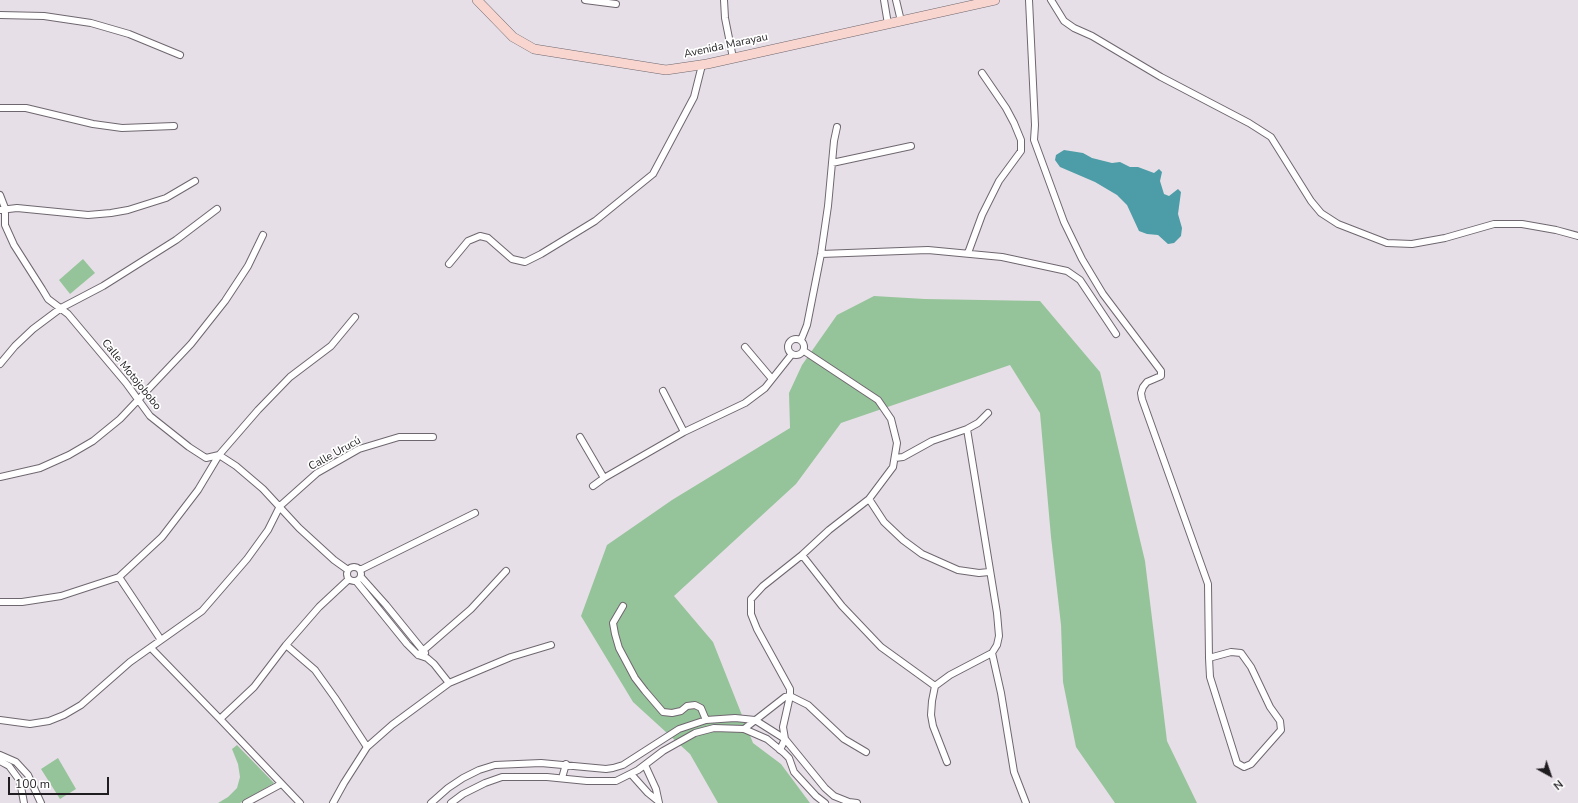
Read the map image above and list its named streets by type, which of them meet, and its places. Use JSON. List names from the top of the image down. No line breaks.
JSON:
{"streets":{"street":["Avenida Marayau","Calle Motojobobo","Calle Urucú"]},"scale_bar":"100 m","north":"bottom right"}
